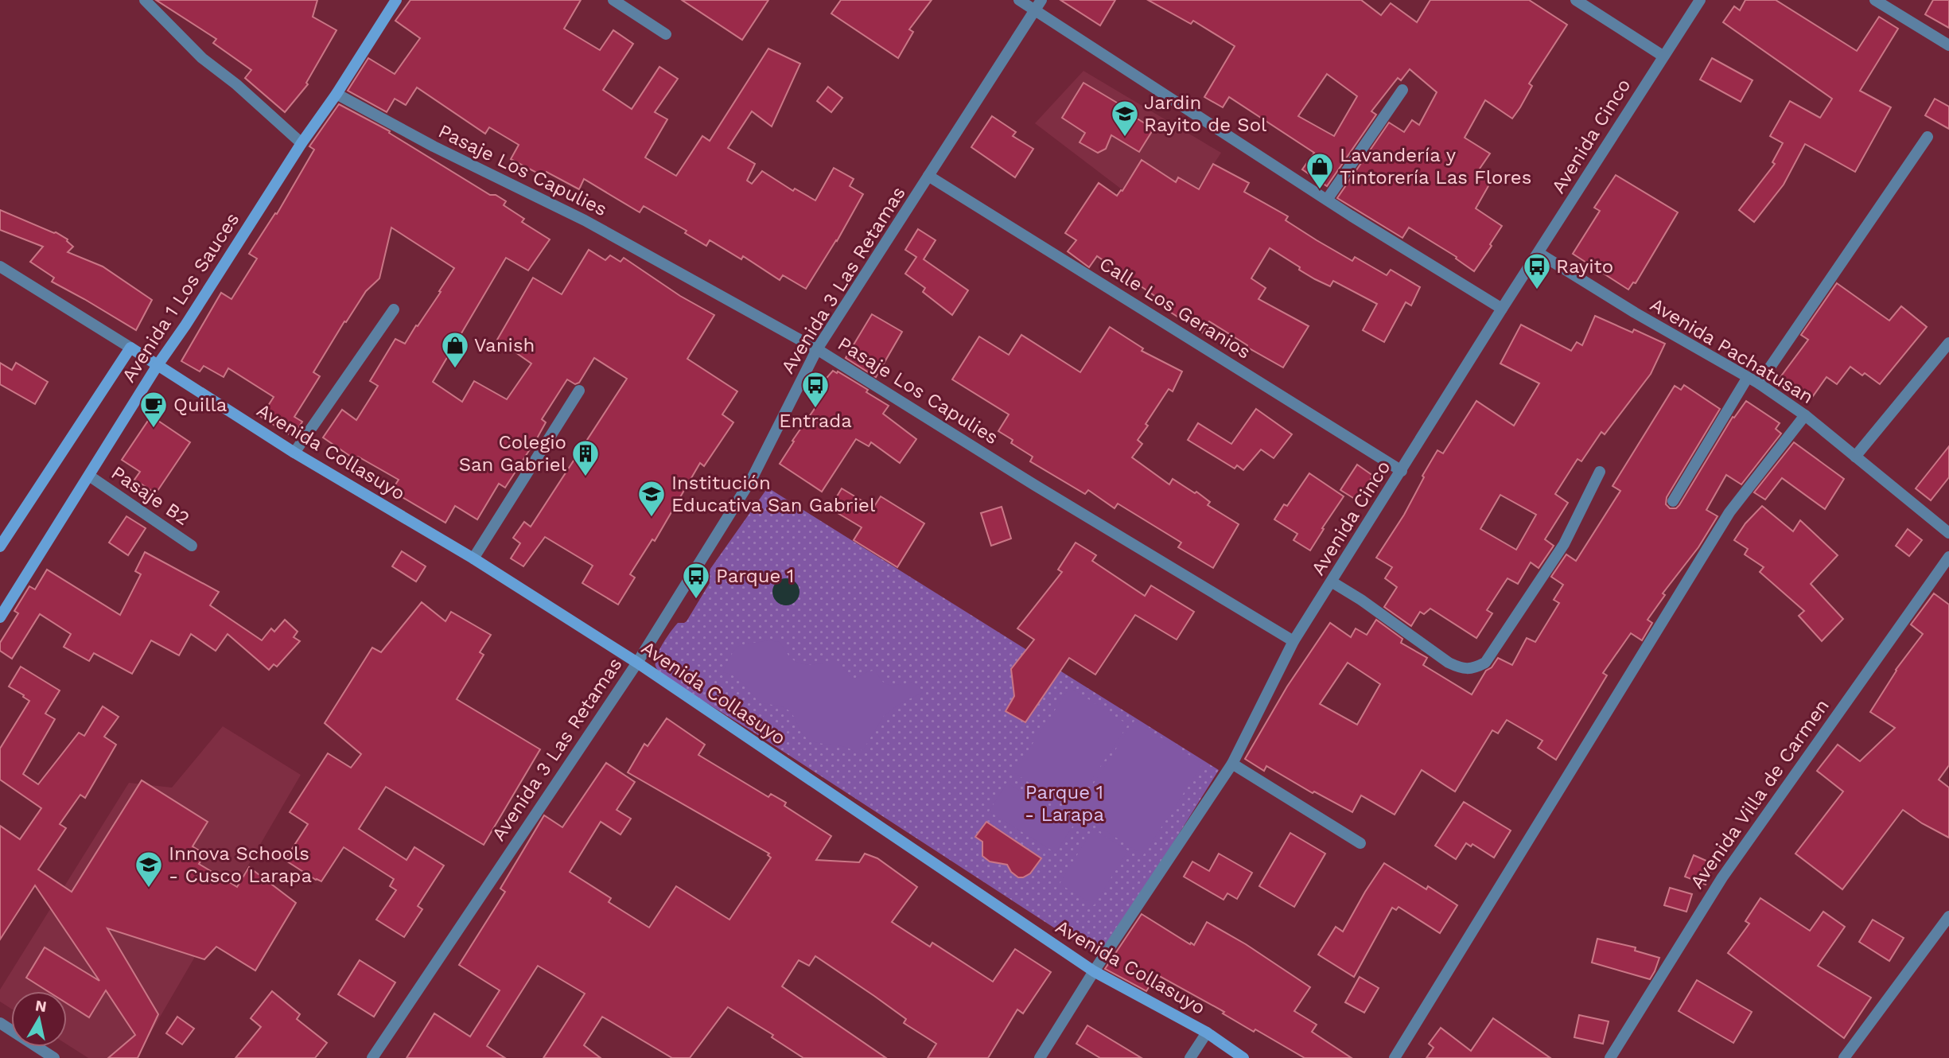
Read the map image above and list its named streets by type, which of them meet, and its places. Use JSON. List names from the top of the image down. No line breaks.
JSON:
{"streets":{"street":["Avenida Cinco","Pasaje Los Capulies","Avenida 3 Las Retamas","Avenida 1 Los Sauces","Calle Los Geranios","Avenida Pachatusan","Avenida Collasuyo","Pasaje B2","Avenida Villa de Carmen"]},"crossings":[["Avenida Cinco","Pasaje Los Capulies"],["Avenida Cinco","Calle Los Geranios"],["Avenida Cinco","Avenida Pachatusan"],["Avenida Cinco","Avenida Collasuyo"],["Pasaje Los Capulies","Avenida 3 Las Retamas"],["Pasaje Los Capulies","Avenida 1 Los Sauces"],["Avenida 3 Las Retamas","Calle Los Geranios"],["Avenida 3 Las Retamas","Avenida Collasuyo"],["Avenida 1 Los Sauces","Avenida Collasuyo"],["Avenida 1 Los Sauces","Pasaje B2"]],"parks":["Parque 1 - Larapa"],"places":{"school or university":["Jardin Rayito de Sol","Institución Educativa San Gabriel","Innova Schools - Cusco Larapa"],"shop":["Lavandería y Tintorería Las Flores","Vanish"],"bus stop":["Rayito","Entrada","Parque 1"],"cafe":["Quilla"],"building":["Colegio San Gabriel"]},"north":"top"}
